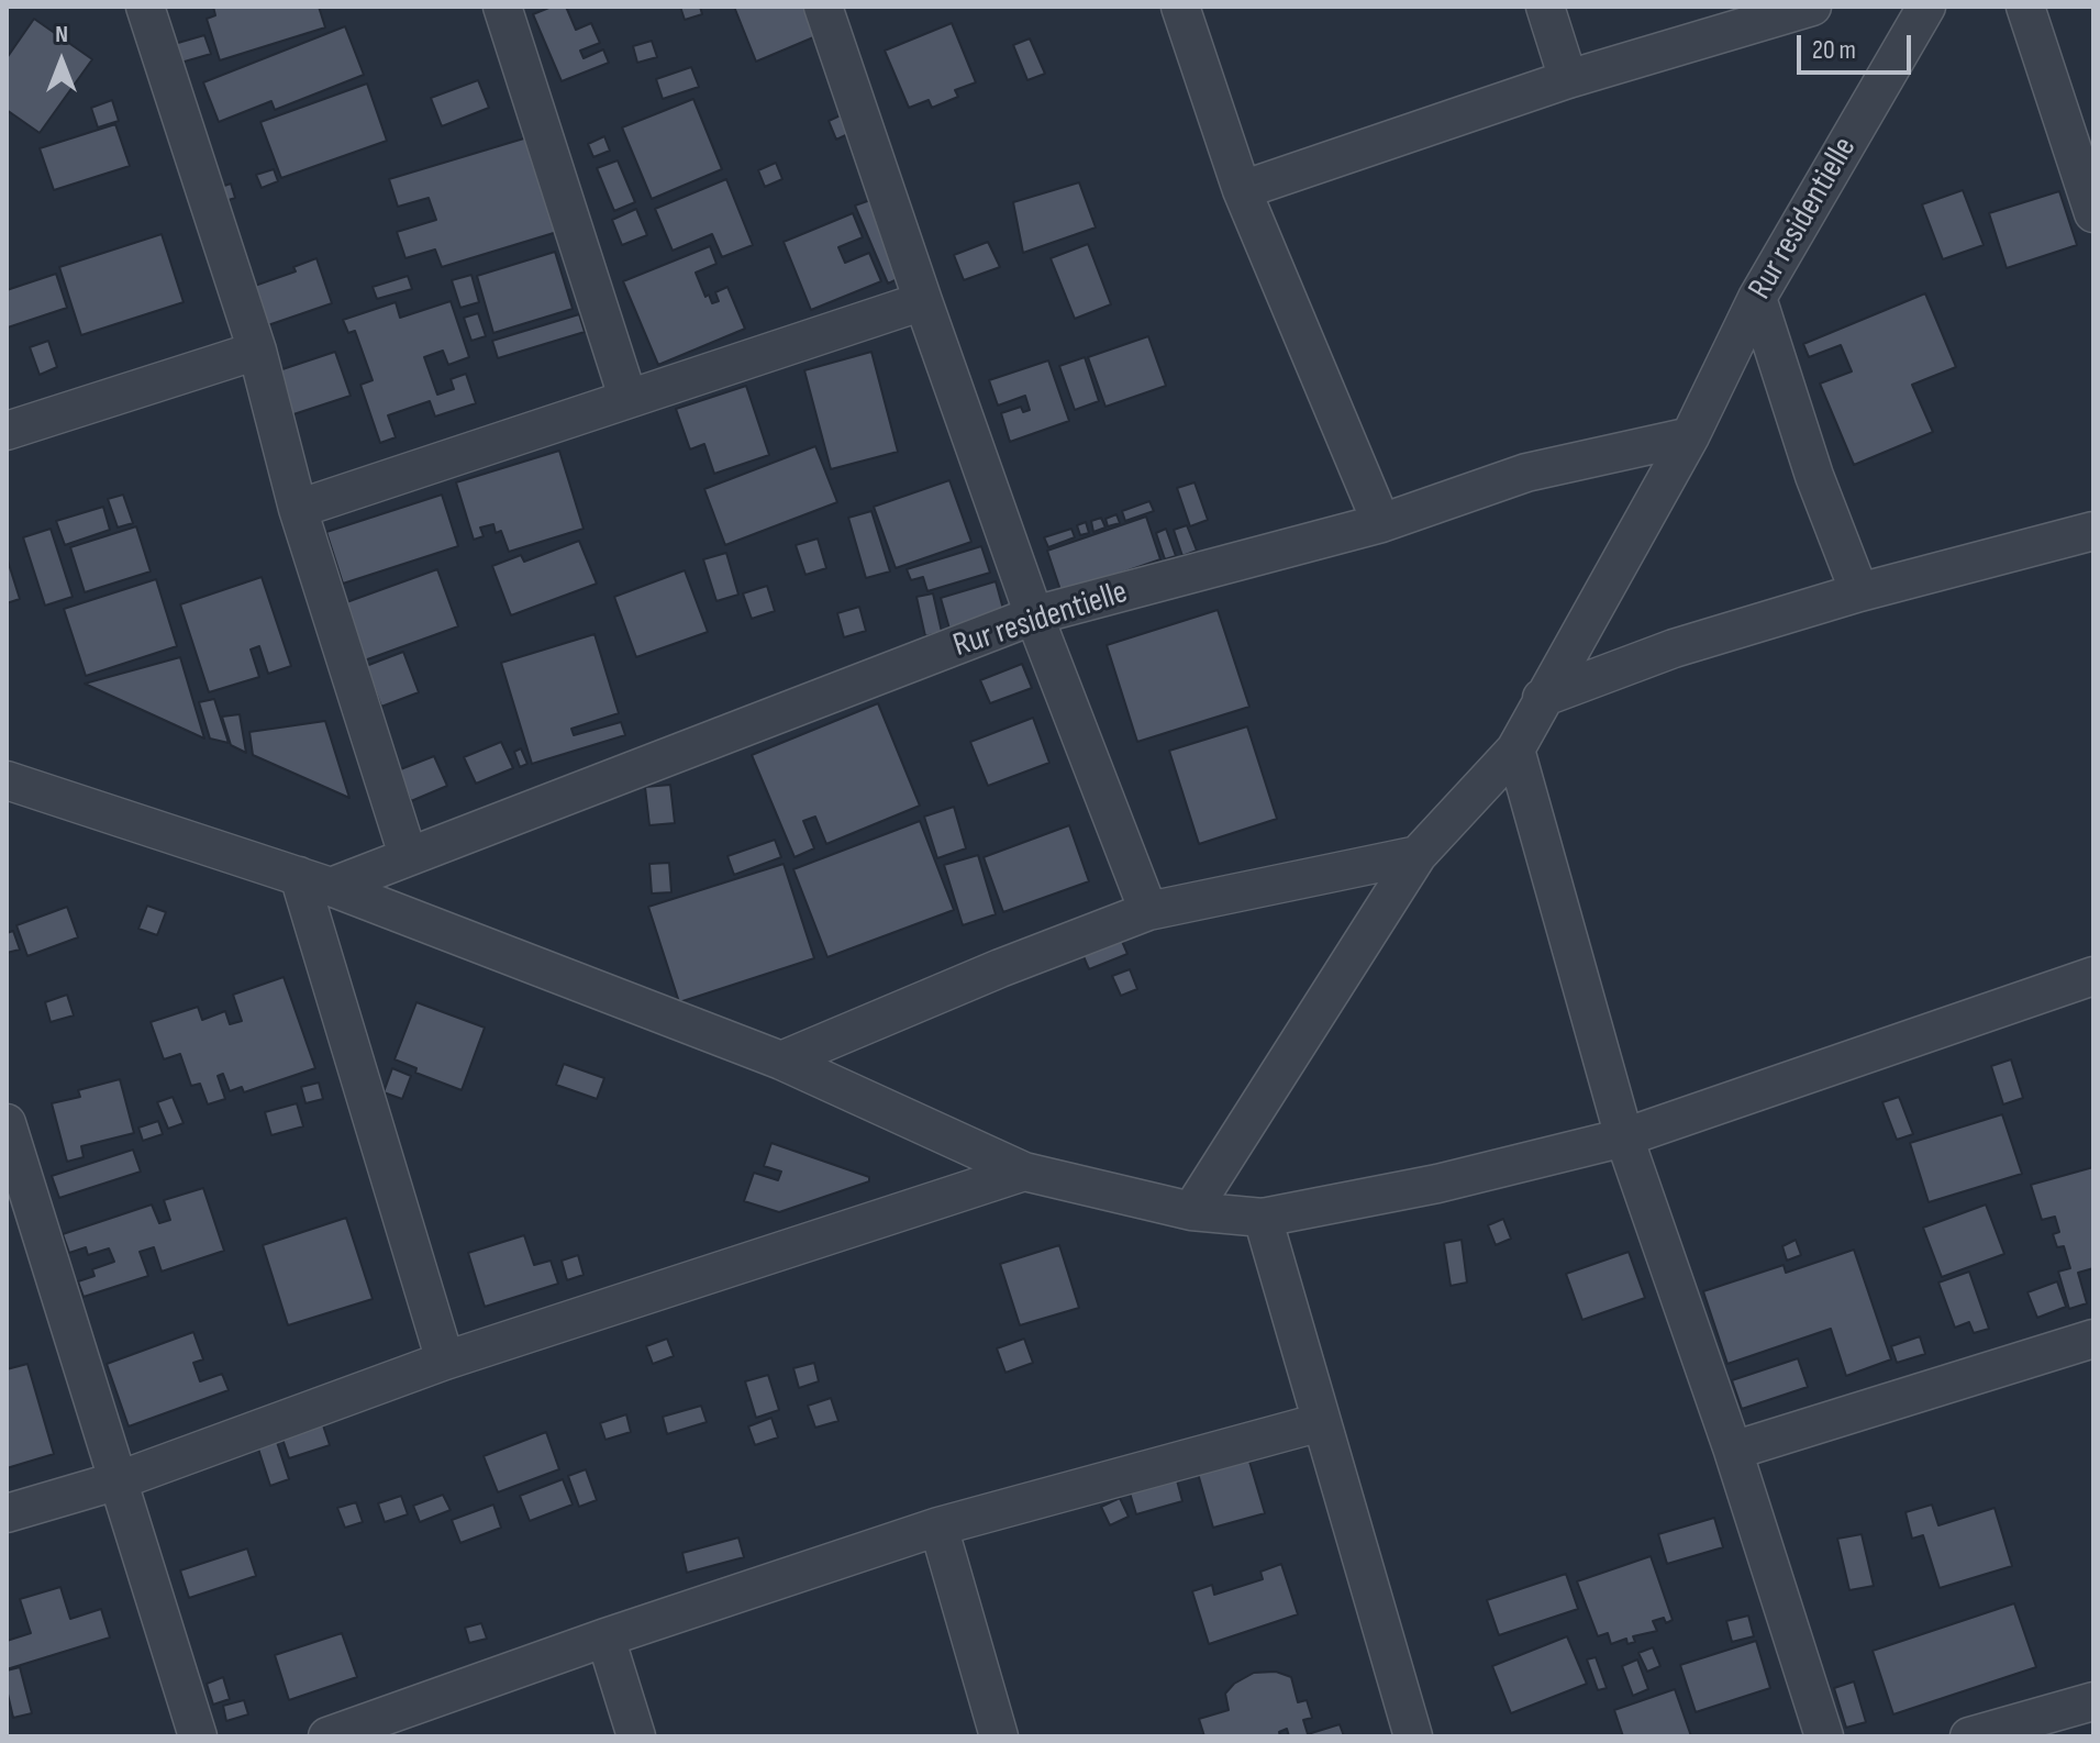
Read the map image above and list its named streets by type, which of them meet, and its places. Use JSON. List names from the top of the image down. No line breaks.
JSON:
{"streets":{"street":["Rur residentielle"]},"scale_bar":"20 m","north":"top"}
